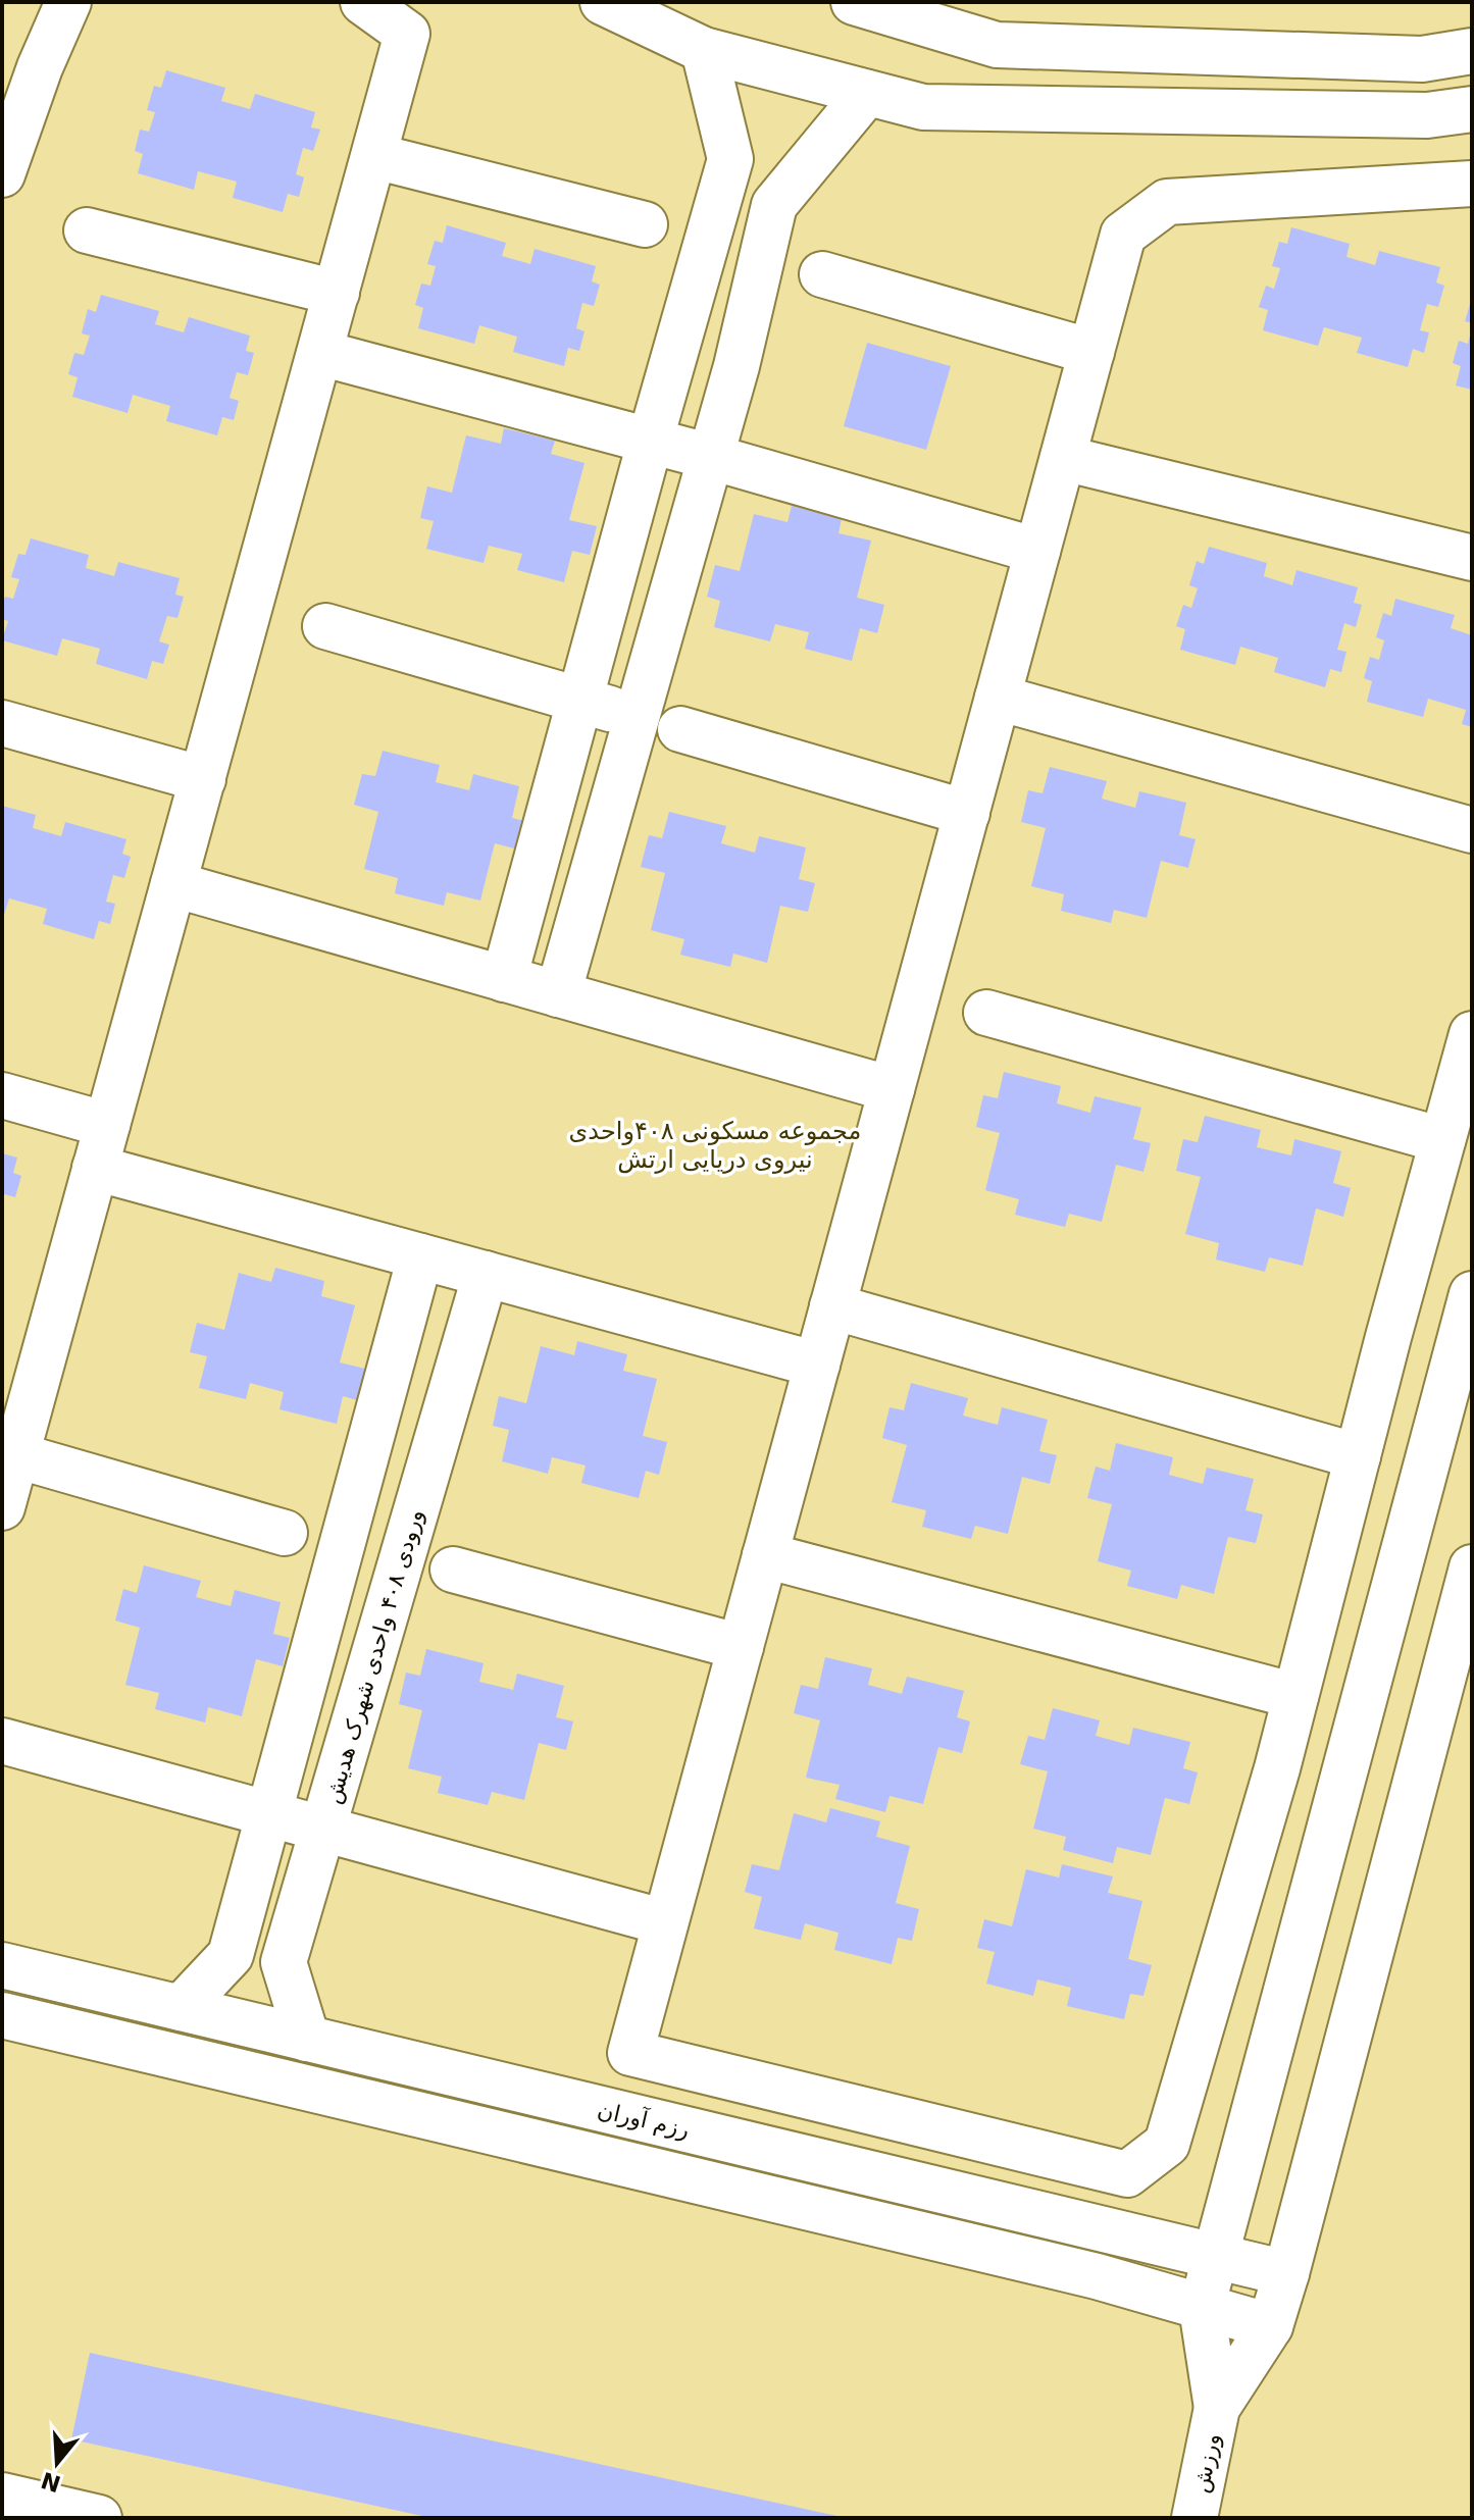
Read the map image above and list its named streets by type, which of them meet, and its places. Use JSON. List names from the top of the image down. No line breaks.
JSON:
{"streets":{"street":["ورودی ۴۰۸ واحدی شهرک هدیش","رزم آوران","ورزش"]},"crossings":[["ورودی ۴۰۸ واحدی شهرک هدیش","رزم آوران"]],"districts":["مجموعه مسکونی ۴۰۸واحدی نیروی دریایی ارتش"],"north":"bottom"}
